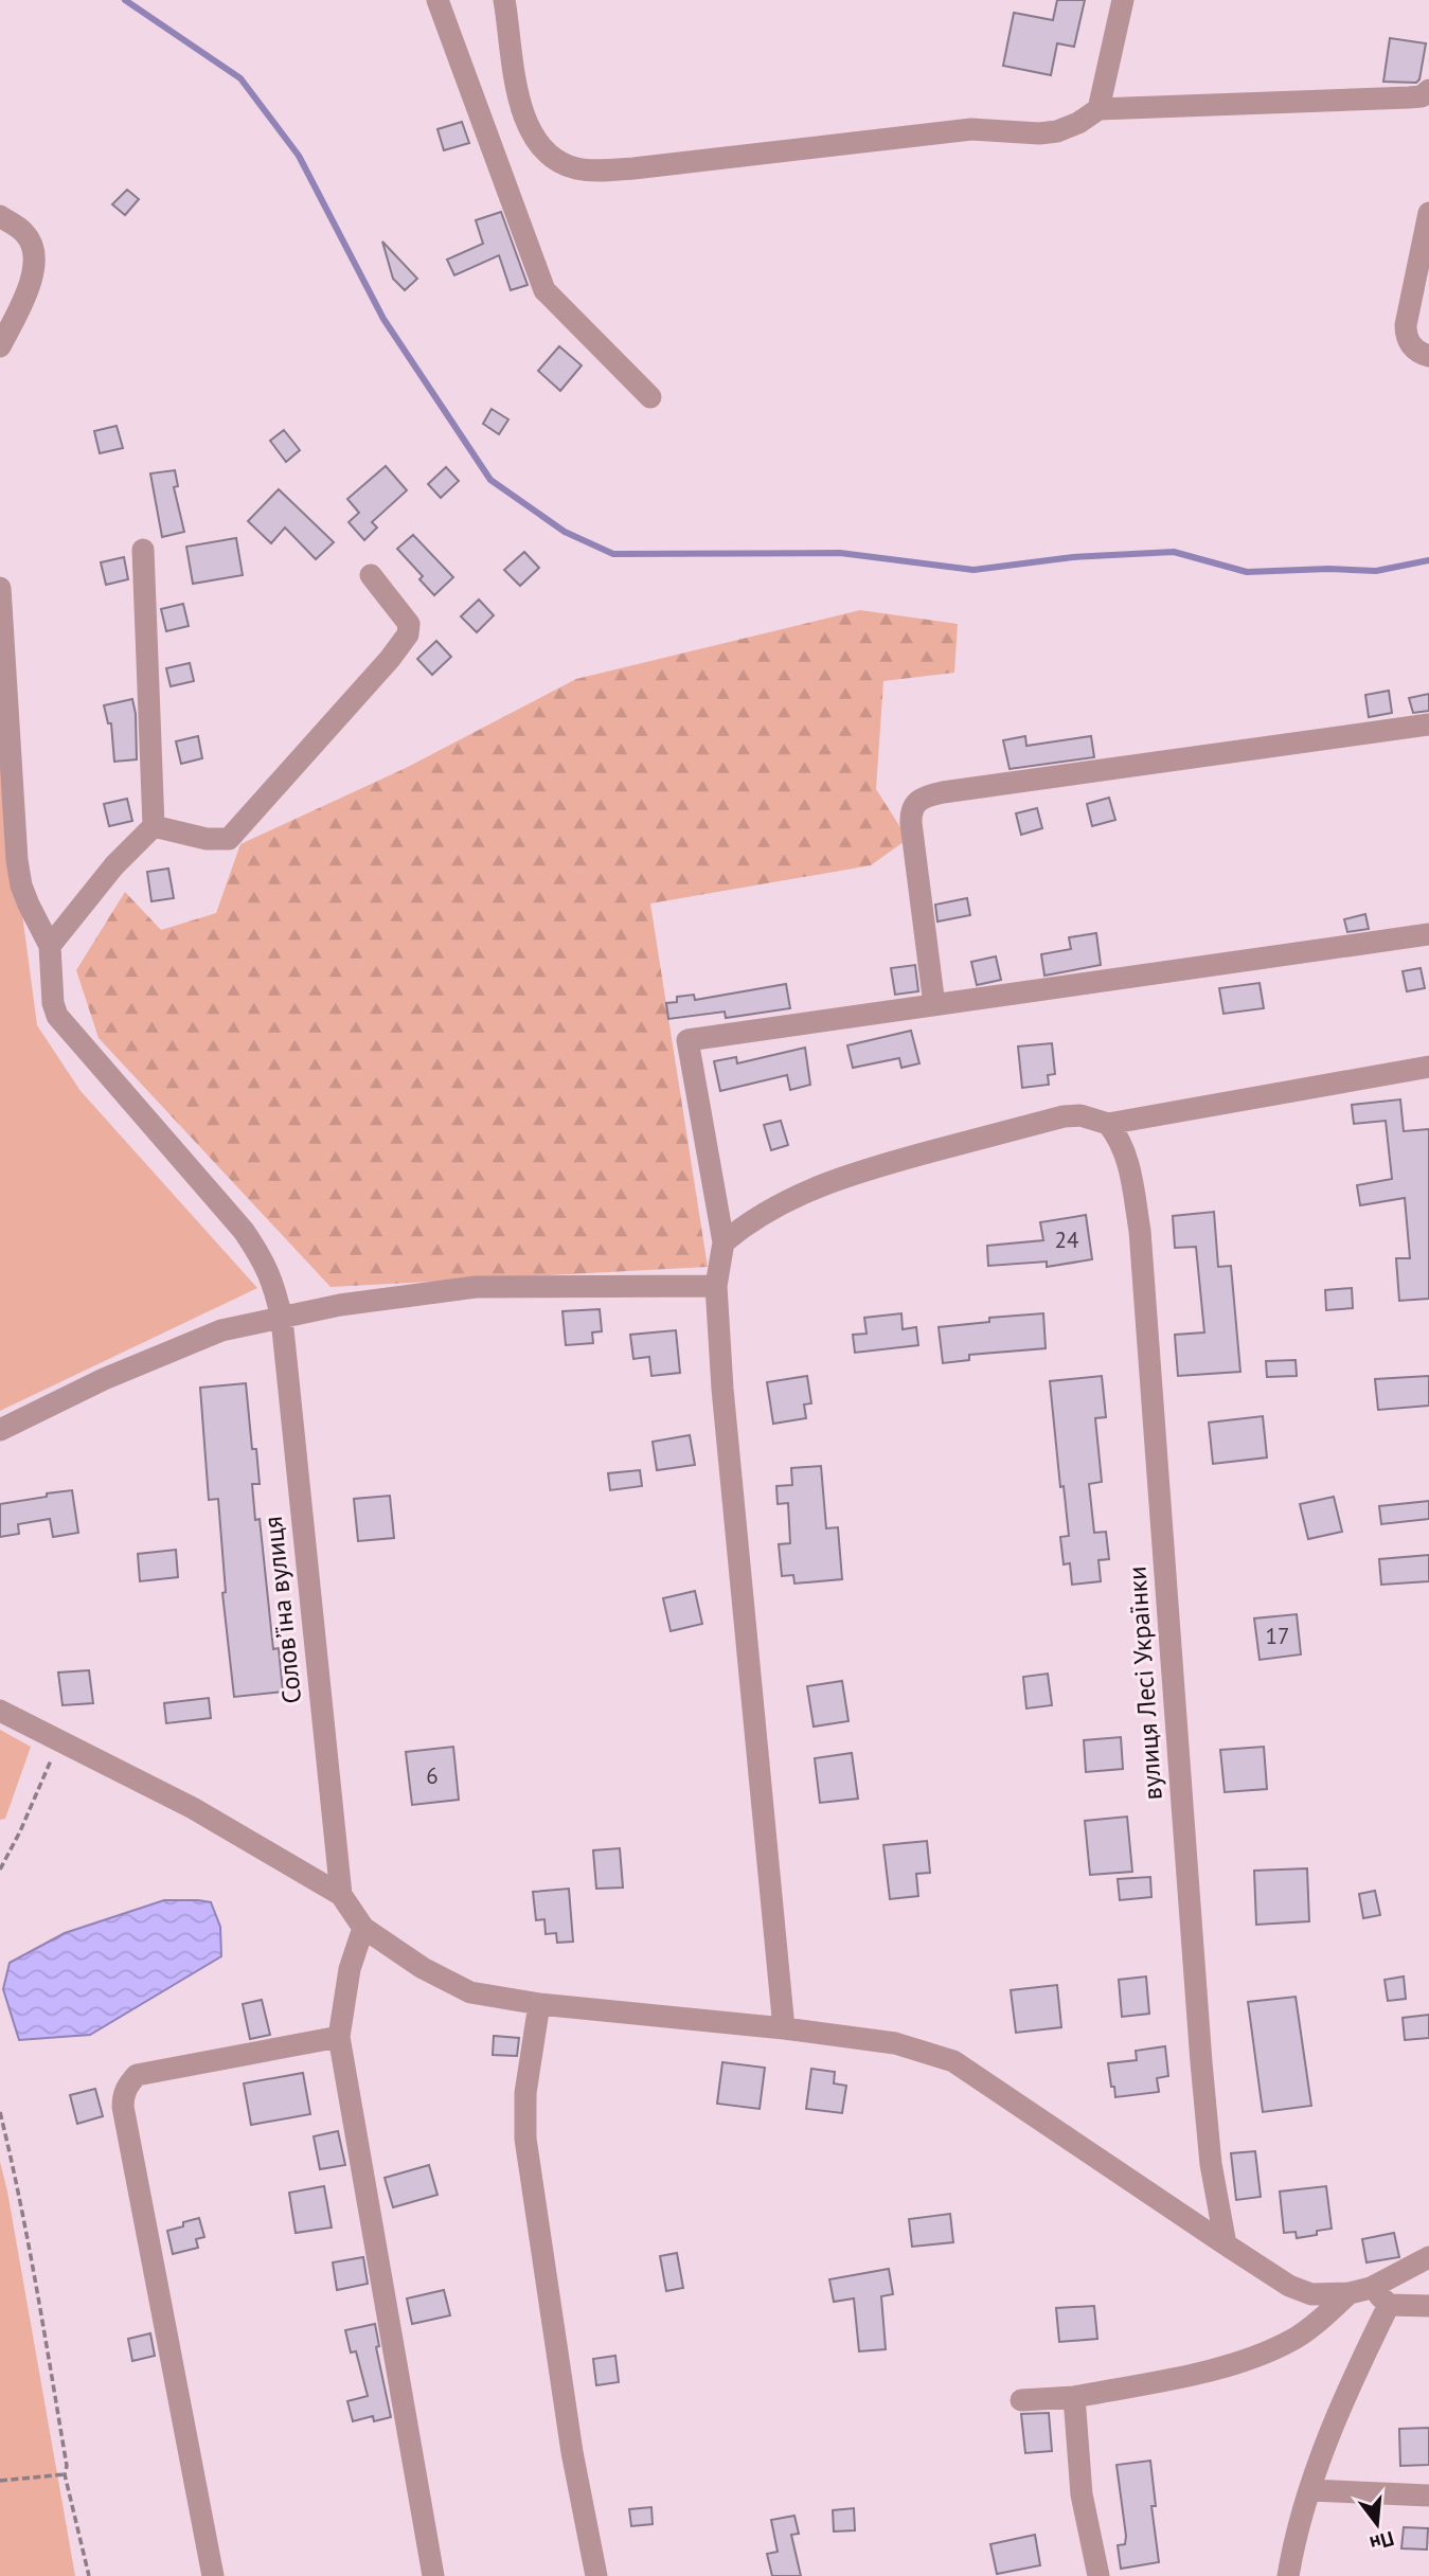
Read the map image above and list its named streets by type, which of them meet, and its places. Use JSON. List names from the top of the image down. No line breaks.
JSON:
{"streets":{"street":["Соловʼїна вулиця","вулиця Лесі Українки"]},"house_numbers":["24","17","6"],"north":"bottom"}
